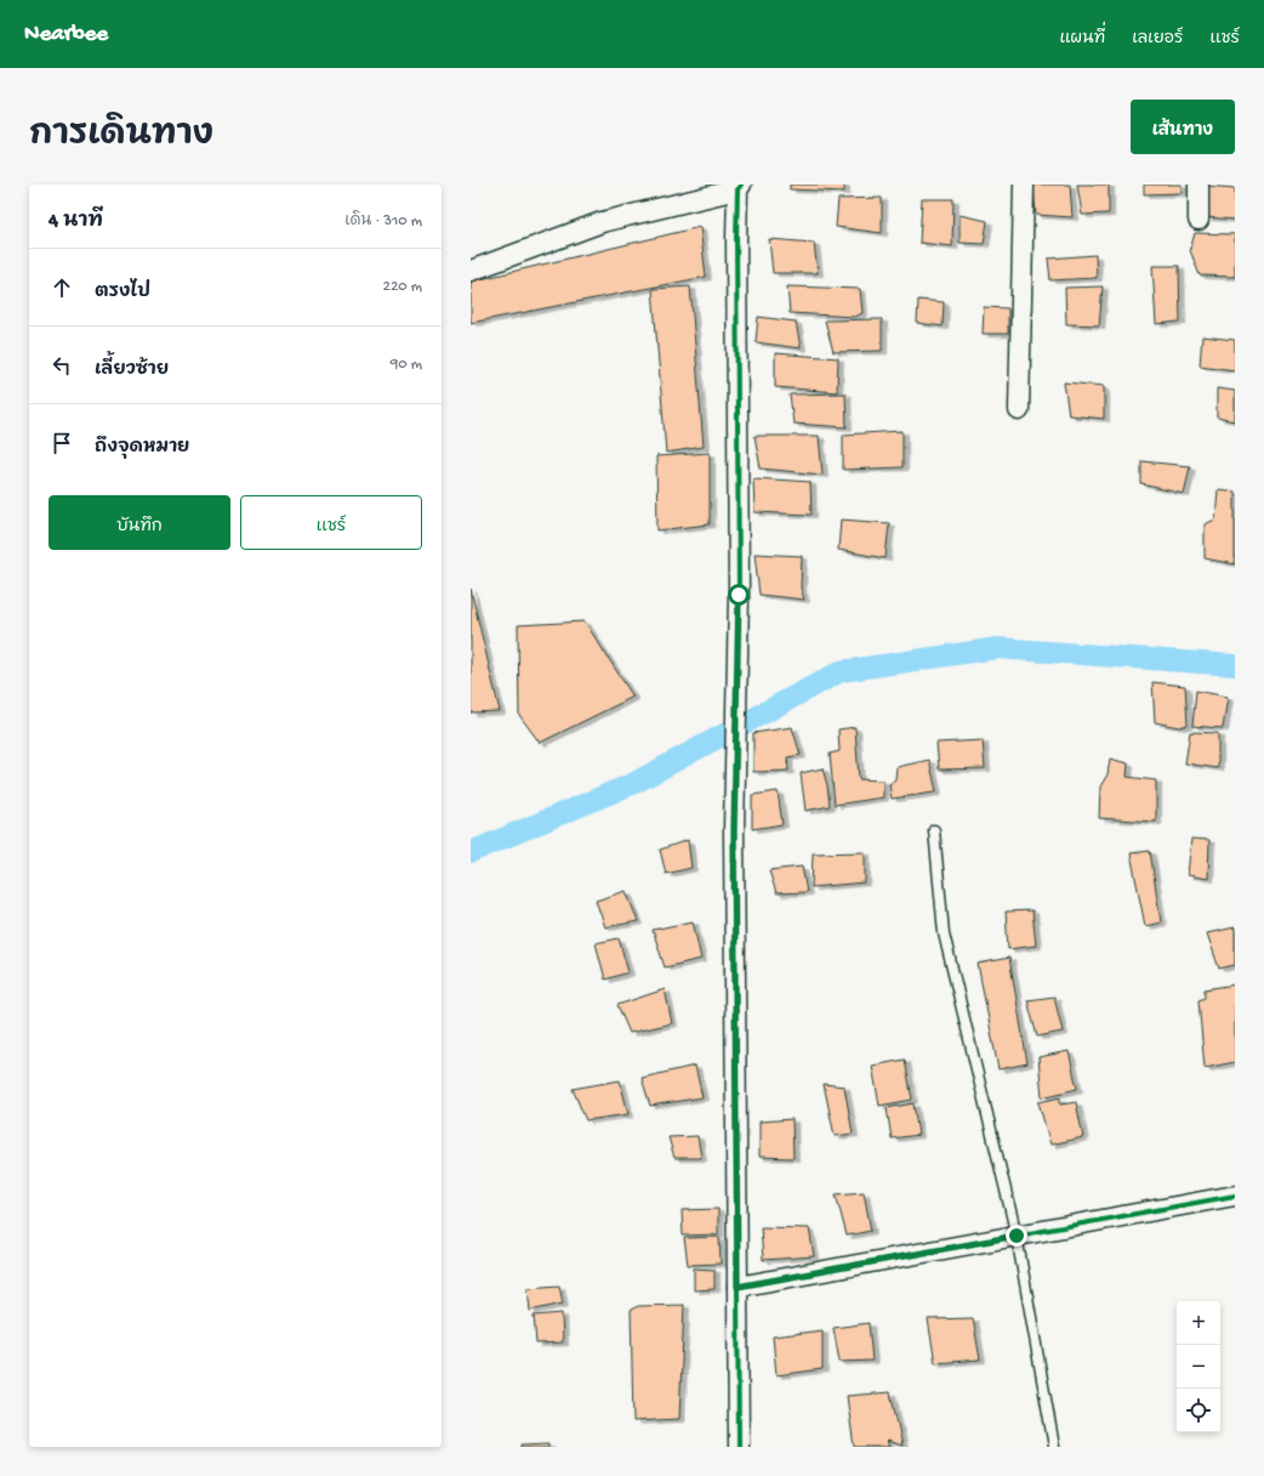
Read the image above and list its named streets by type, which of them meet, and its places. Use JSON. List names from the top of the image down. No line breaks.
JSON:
{"page":{"header":"Nearbee","nav":["แผนที่","เลเยอร์","แชร์"],"title":"การเดินทาง","buttons":["เส้นทาง",["บันทึก","แชร์"]],"heading":["4 นาที","เดิน · 310 m"],"list":[["ตรงไป","220 m"],["เลี้ยวซ้าย","90 m"],"ถึงจุดหมาย"],"map_buttons":["+","−"]}}
